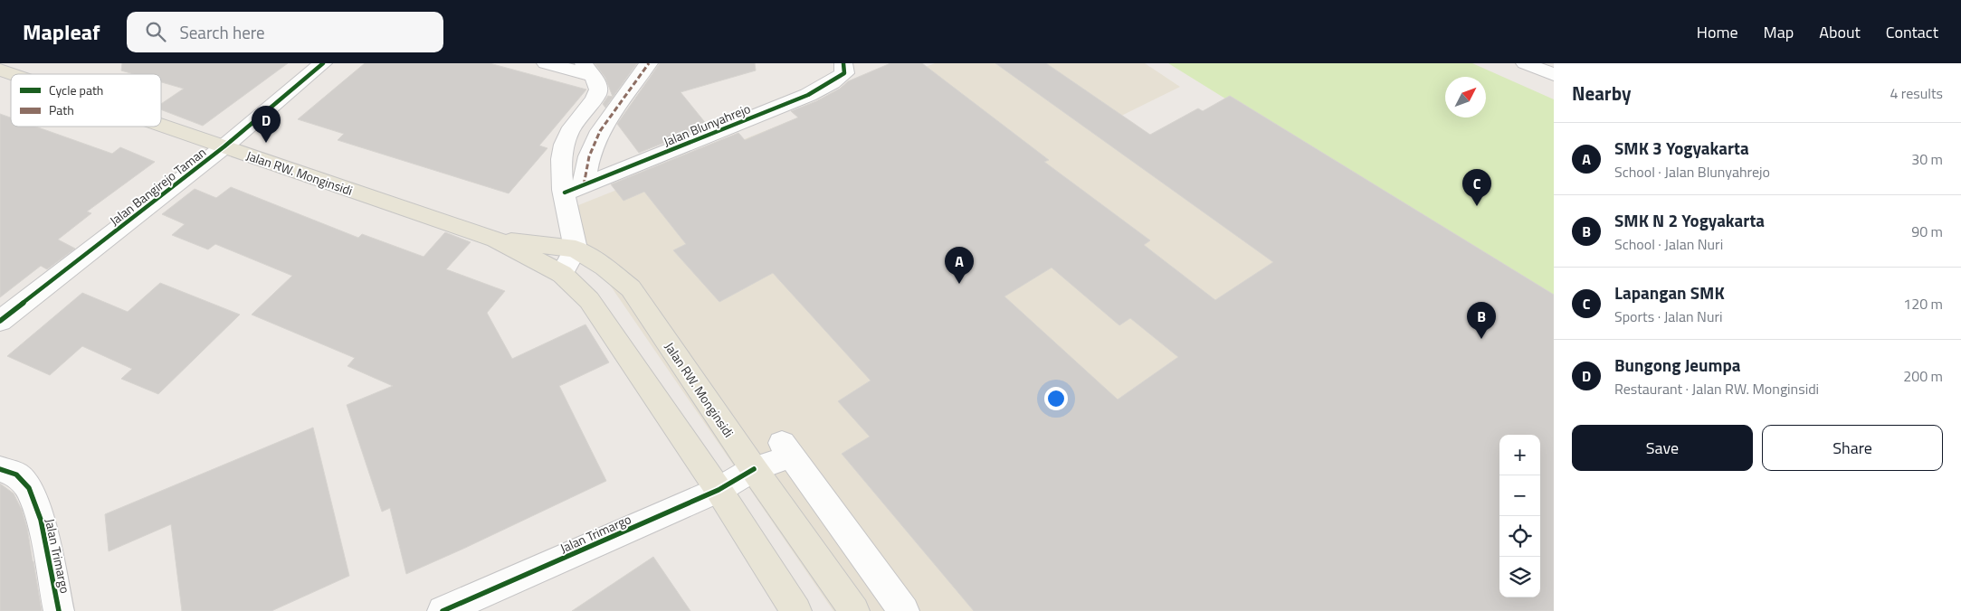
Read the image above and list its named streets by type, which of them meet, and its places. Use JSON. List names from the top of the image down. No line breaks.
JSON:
{"streets":{"main road":["Jalan RW. Monginsidi"],"street":["Jalan Blunyahrejo","Jalan Bangirejo Taman","Jalan Trimargo"]},"crossings":[["Jalan RW. Monginsidi","Jalan Bangirejo Taman"],["Jalan RW. Monginsidi","Jalan Trimargo"]],"legend":["Cycle path","Path"],"north":"top right","page":{"header":"Mapleaf","search":"Search here","nav":["Home","Map","About","Contact"],"heading":["Nearby","4 results"],"pins":["D","C","A","B"],"list":[{"mark":"A","name":"SMK 3 Yogyakarta","note":"School · Jalan Blunyahrejo","value":"30 m"},{"mark":"B","name":"SMK N 2 Yogyakarta","note":"School · Jalan Nuri","value":"90 m"},{"mark":"C","name":"Lapangan SMK","note":"Sports · Jalan Nuri","value":"120 m"},{"mark":"D","name":"Bungong Jeumpa","note":"Restaurant · Jalan RW. Monginsidi","value":"200 m"}],"buttons":["Save","Share"],"map_buttons":["+","−"]}}
